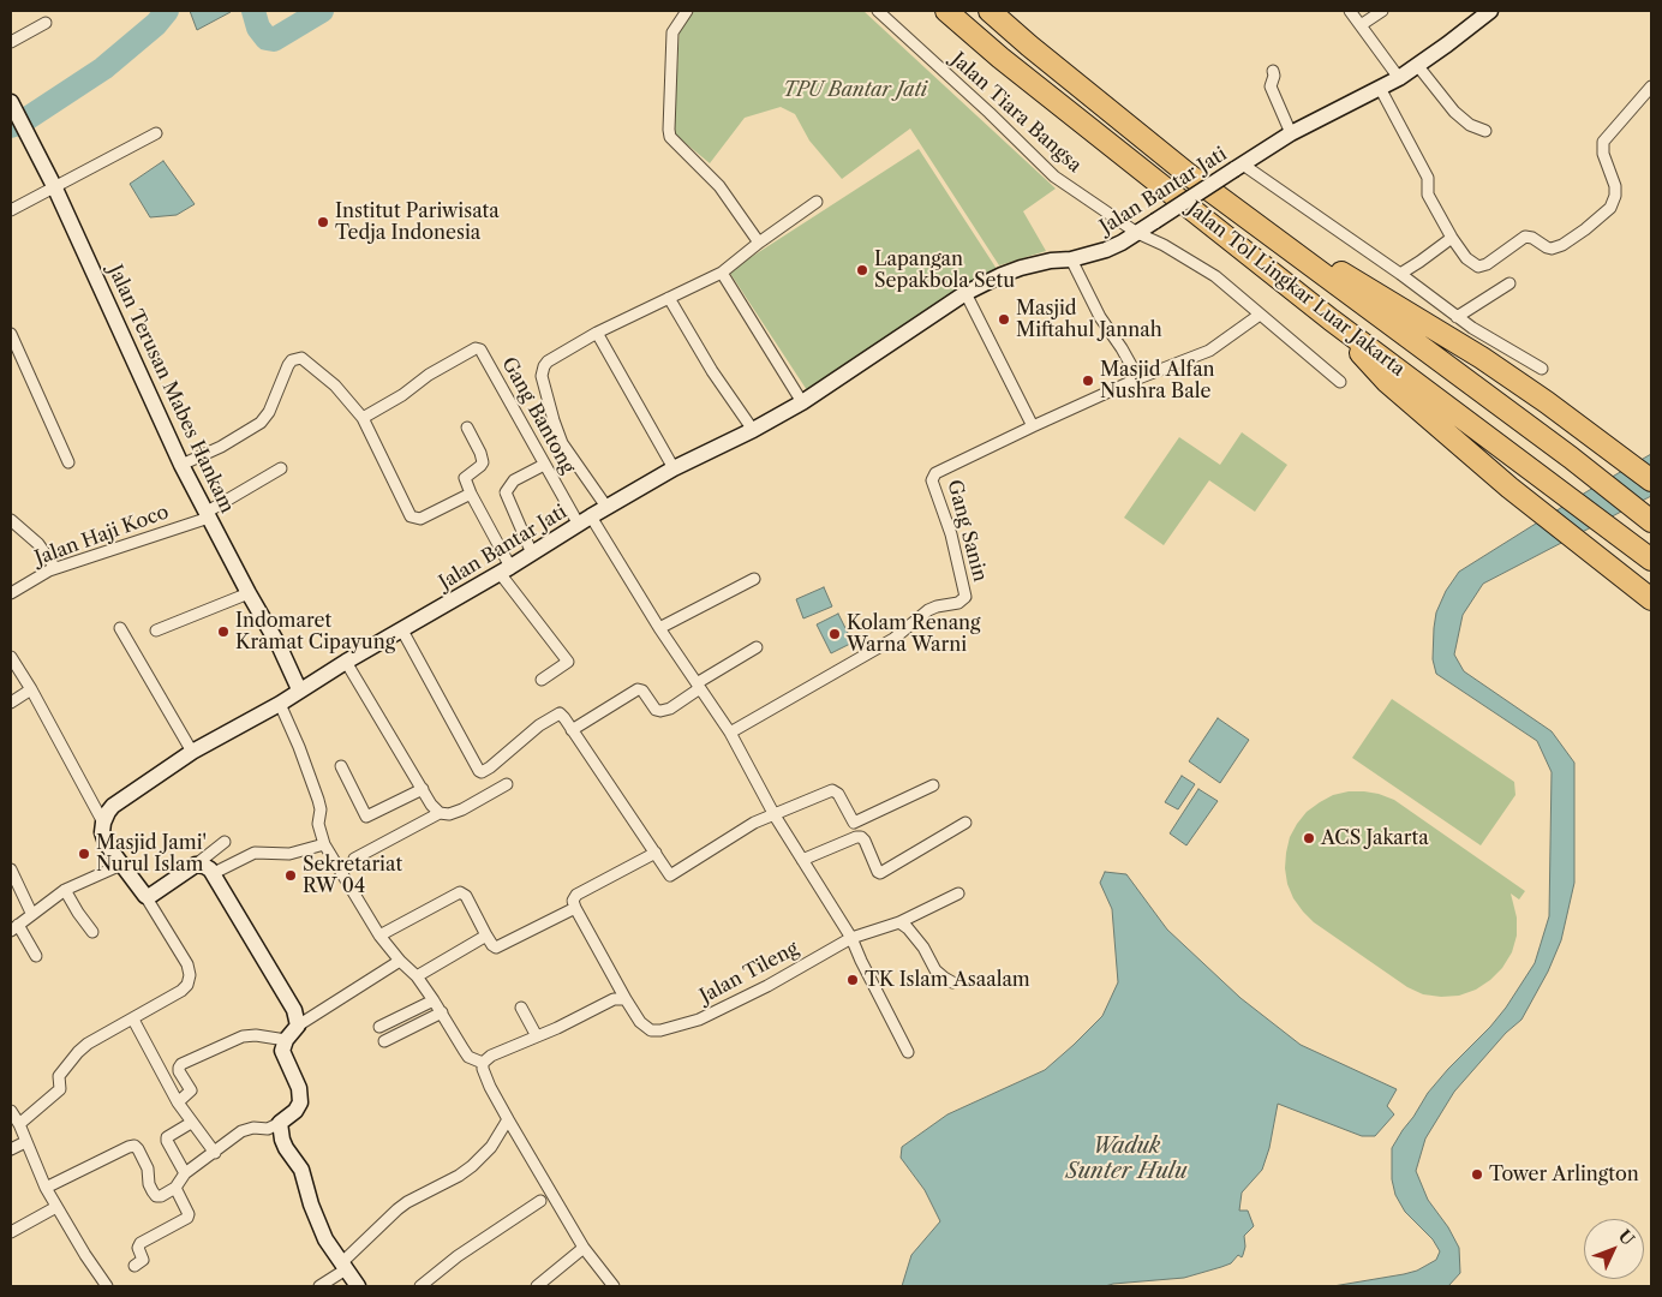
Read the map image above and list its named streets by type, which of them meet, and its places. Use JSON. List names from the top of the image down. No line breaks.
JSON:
{"streets":{"highway":["Jalan Tol Lingkar Luar Jakarta"],"street":["Jalan Tiara Bangsa","Jalan Bantar Jati","Jalan Terusan Mabes Hankam","Gang Bantong","Gang Sanin","Jalan Haji Koco","Jalan Tileng"]},"crossings":[["Jalan Tiara Bangsa","Jalan Bantar Jati"],["Jalan Tiara Bangsa","Gang Sanin"],["Jalan Bantar Jati","Jalan Terusan Mabes Hankam"],["Jalan Bantar Jati","Gang Bantong"],["Jalan Terusan Mabes Hankam","Jalan Haji Koco"]],"water":["Waduk Sunter Hulu"],"parks":["TPU Bantar Jati"],"places":["Institut Pariwisata Tedja Indonesia","Lapangan Sepakbola Setu","Masjid Miftahul Jannah","Masjid Alfan Nushra Bale","Indomaret Kramat Cipayung","Kolam Renang Warna Warni","ACS Jakarta","Masjid Jami' Nurul Islam","Sekretariat RW 04","TK Islam Asaalam","Tower Arlington"],"north":"top right"}
